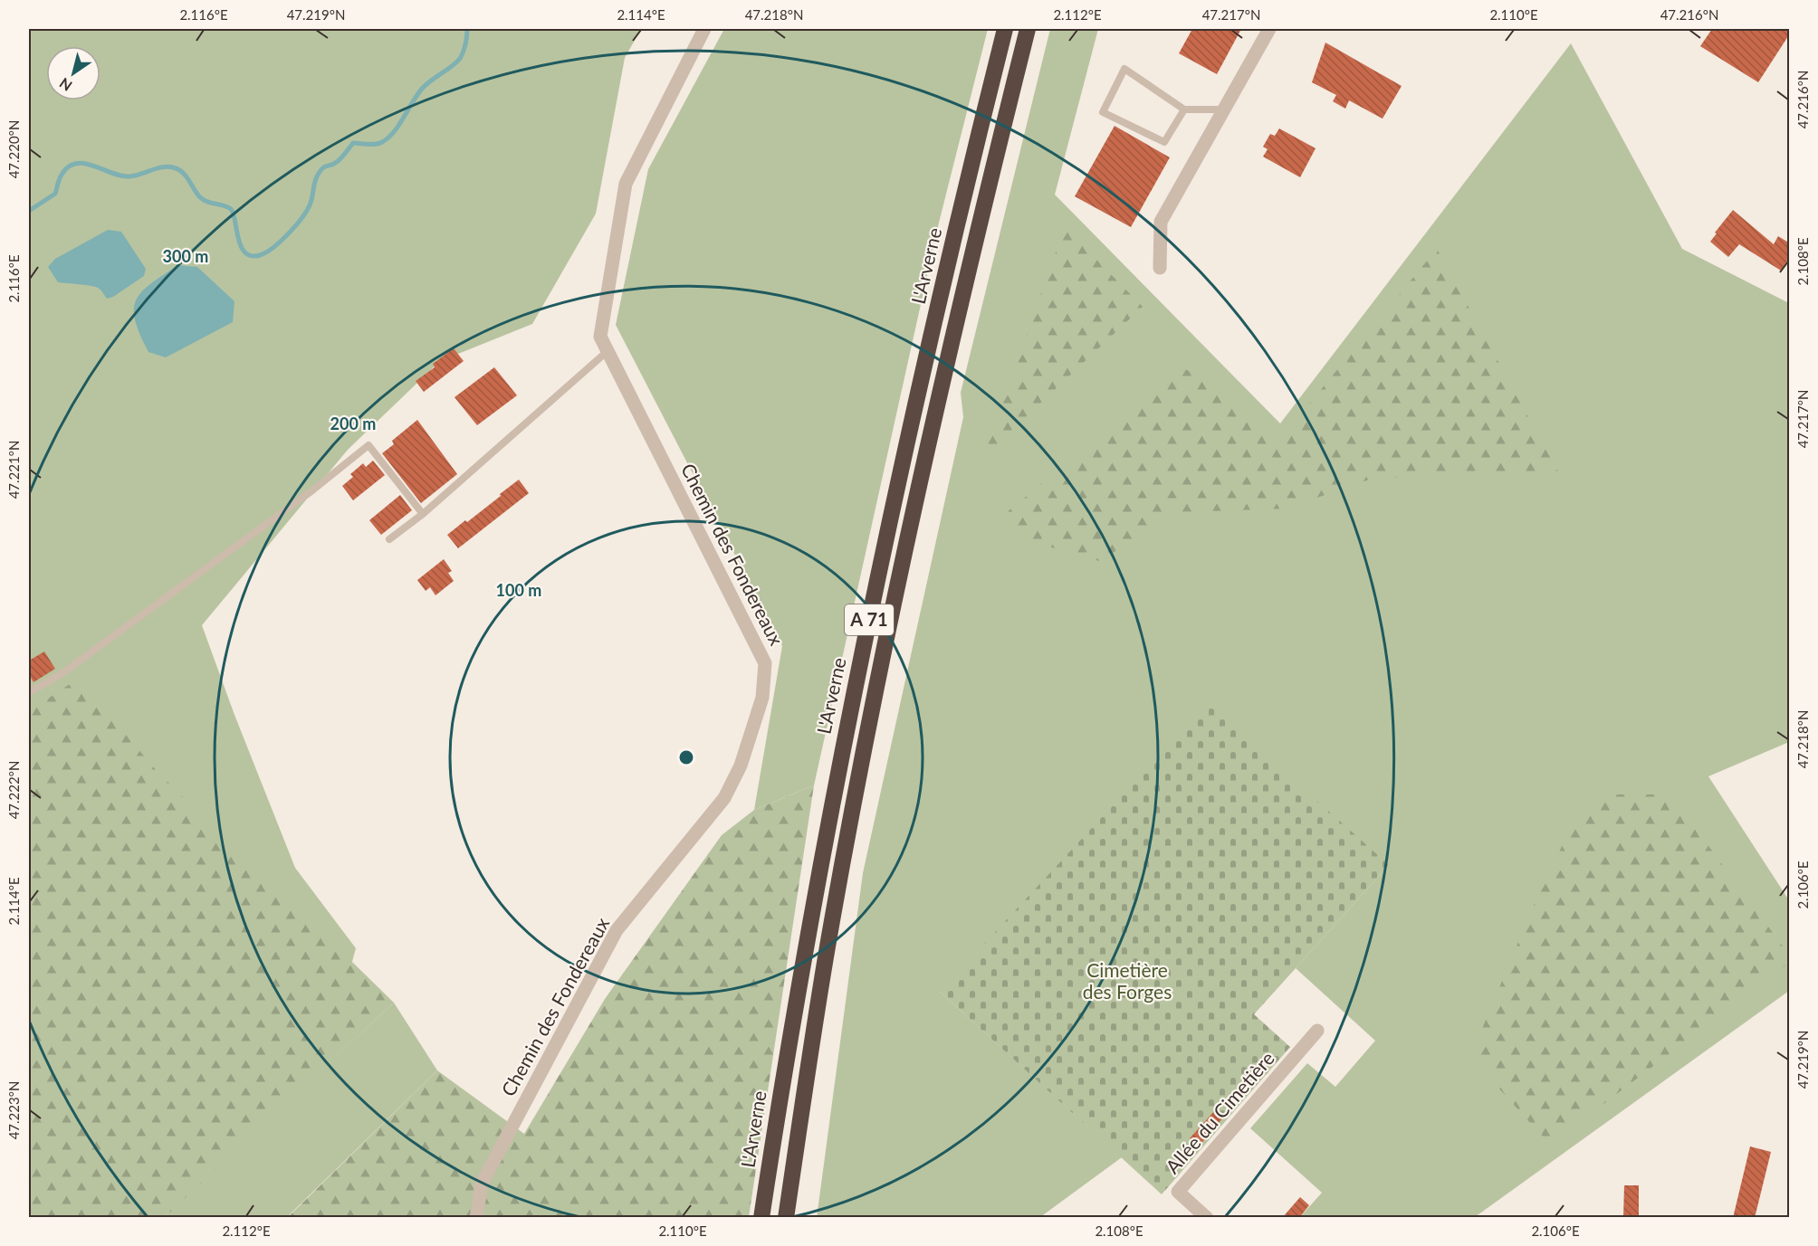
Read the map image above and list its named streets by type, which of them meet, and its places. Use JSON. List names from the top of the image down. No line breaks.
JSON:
{"streets":{"highway":["L'Arverne","A 71"],"street":["Chemin des Fondereaux","Allée du Cimetière"]},"parks":["Cimetière des Forges"],"north":"bottom left","coordinates":["2.116°E","47.219°N","2.114°E","47.218°N","2.112°E","47.217°N","2.110°E","47.216°N","47.220°N","2.108°E","47.221°N","47.222°N","2.106°E","47.223°N"],"rings":["300 m","200 m","100 m"]}
